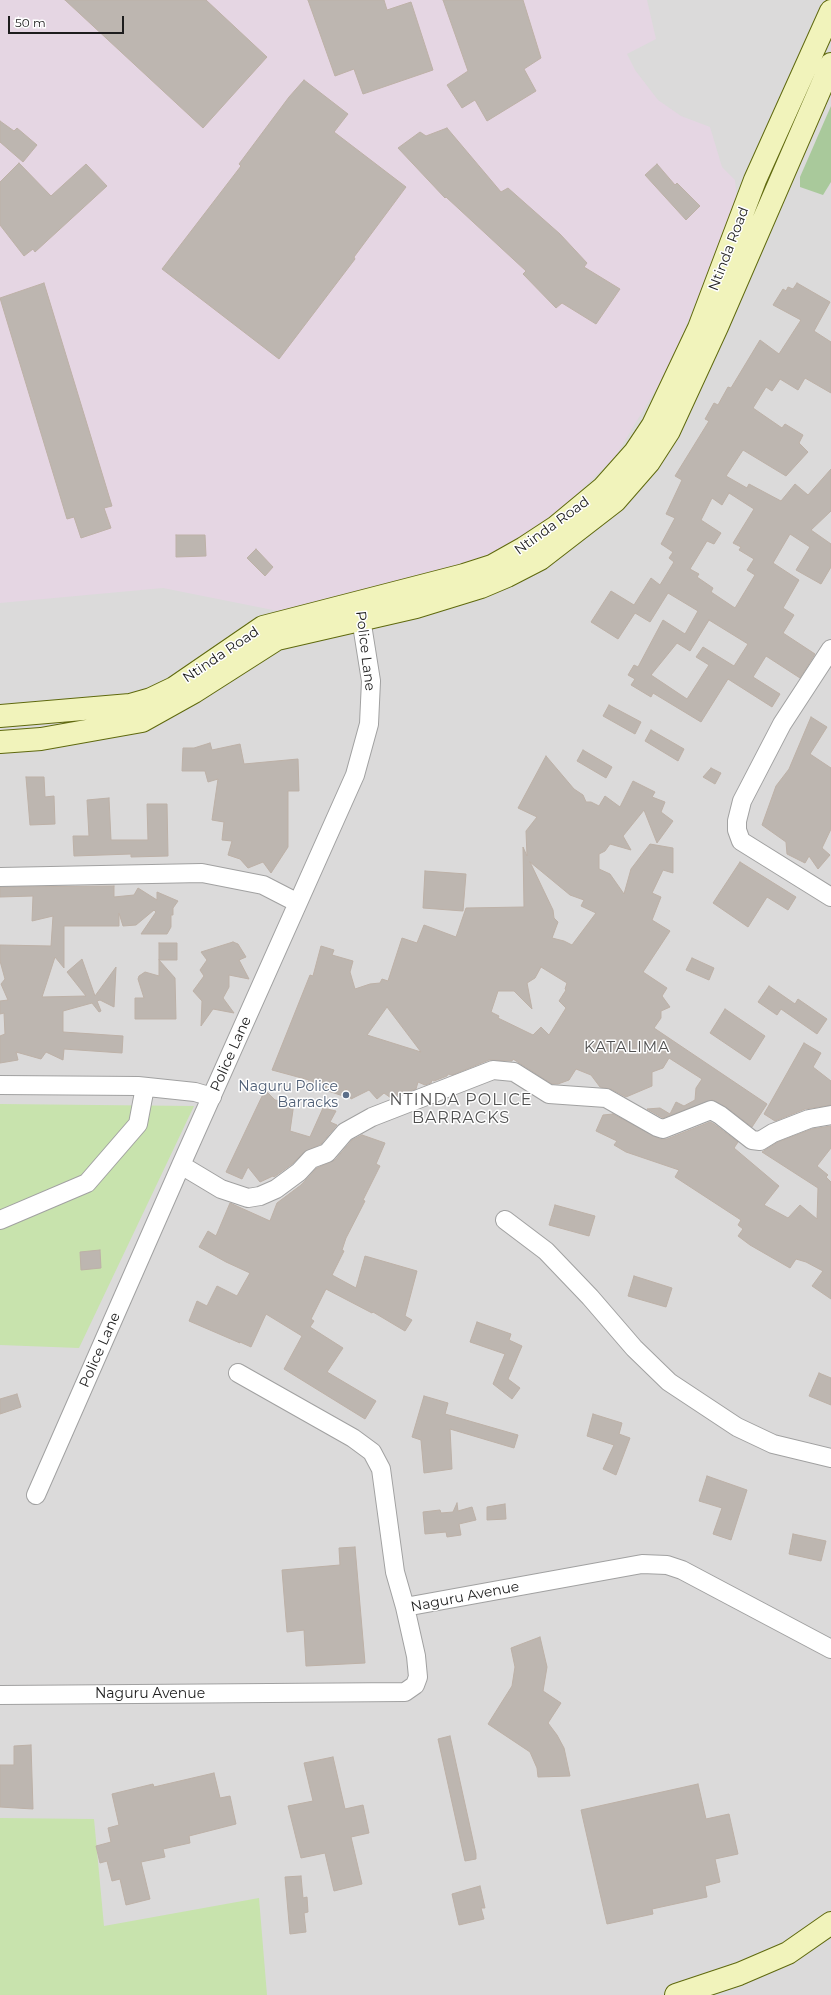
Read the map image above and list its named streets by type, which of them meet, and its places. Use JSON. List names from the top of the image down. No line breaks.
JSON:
{"streets":{"main road":["Ntinda Road"],"street":["Police Lane","Naguru Avenue"]},"crossings":[["Ntinda Road","Police Lane"]],"districts":["KATALIMA","NTINDA POLICE BARRACKS"],"places":["Naguru Police Barracks"],"scale_bar":"50 m"}
